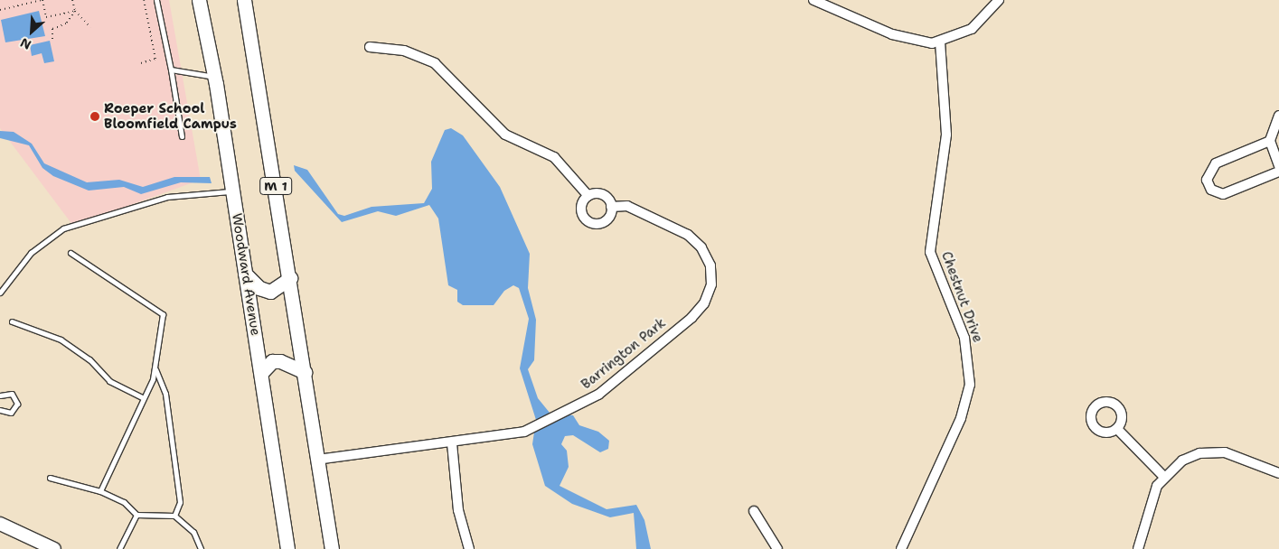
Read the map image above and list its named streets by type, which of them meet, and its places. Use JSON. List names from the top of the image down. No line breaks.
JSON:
{"streets":{"main road":["M 1","Woodward Avenue"],"street":["Chestnut Drive","Barrington Park"]},"crossings":[["M 1","Barrington Park"]],"places":["Roeper School Bloomfield Campus"],"north":"bottom left"}
